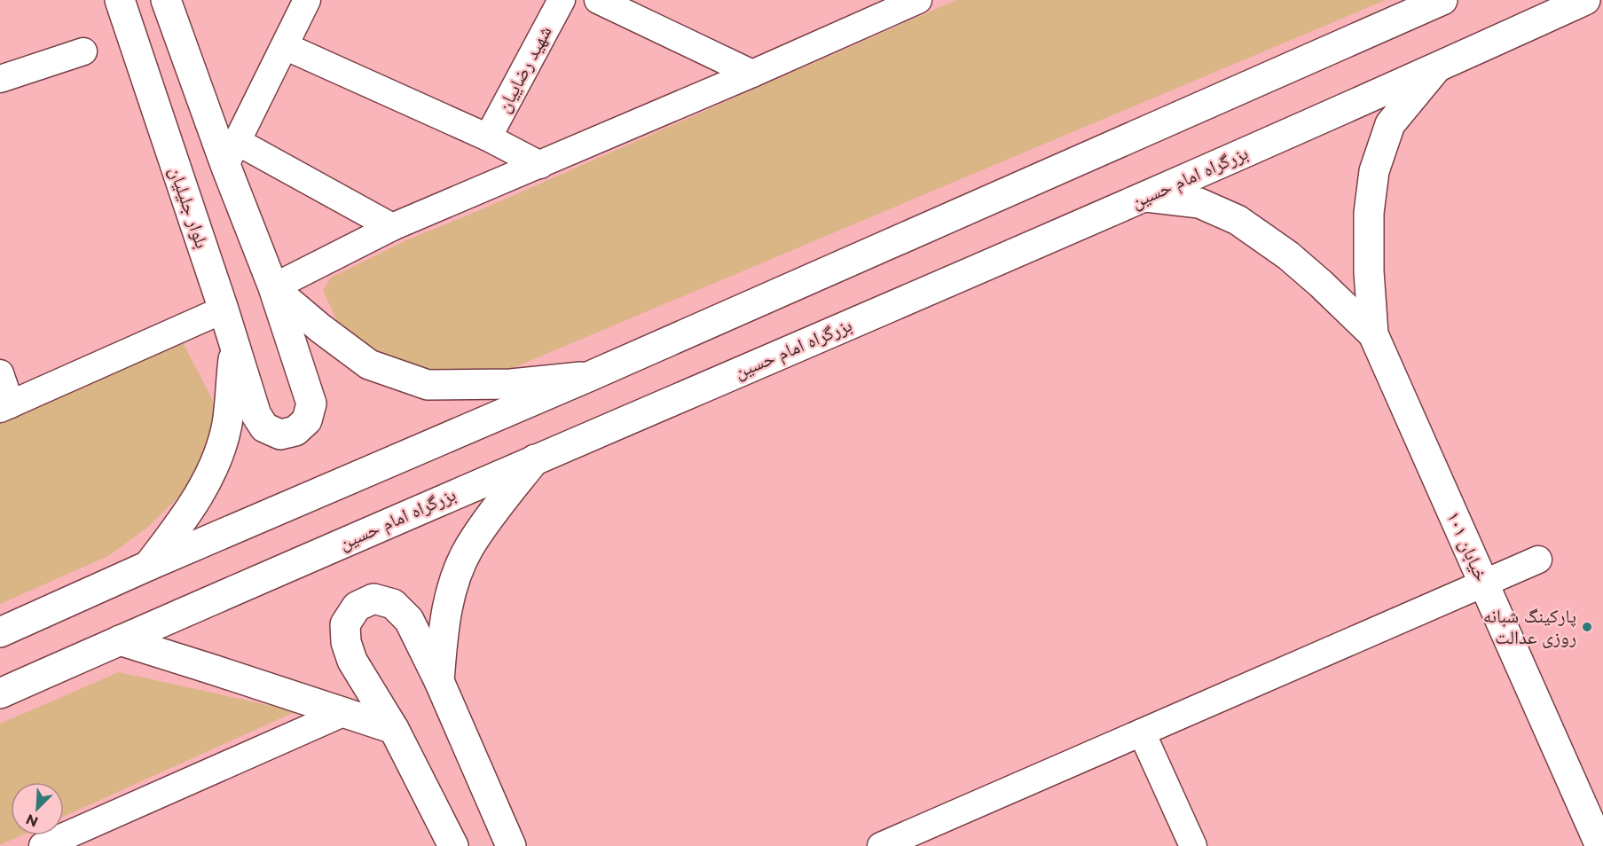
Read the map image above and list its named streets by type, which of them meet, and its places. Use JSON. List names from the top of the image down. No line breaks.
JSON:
{"streets":{"main road":["بزرگراه امام حسین","بلوار جلیلیان","خیابان ۱۰۱"],"street":["شهید رضاییان"]},"places":["پارکینگ شبانه روزی عدالت"],"north":"bottom left"}
